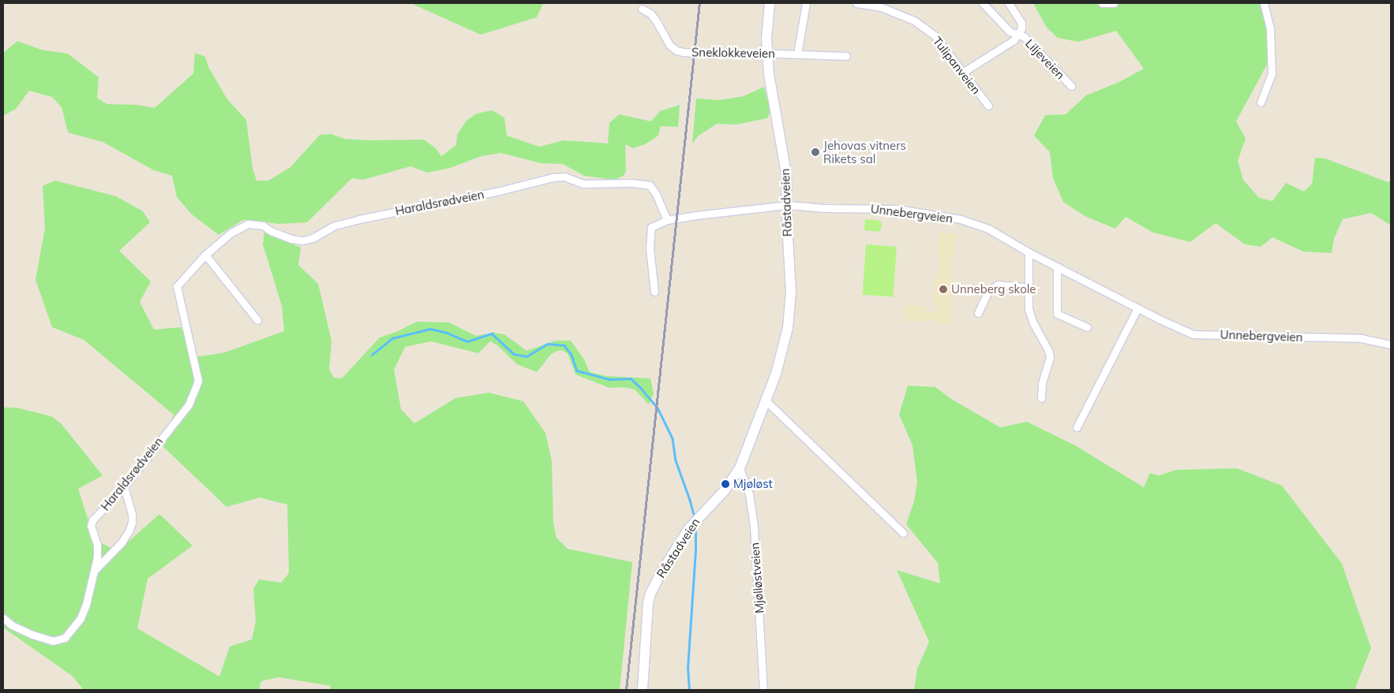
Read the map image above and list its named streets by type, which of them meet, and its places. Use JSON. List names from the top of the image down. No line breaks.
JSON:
{"streets":{"main road":["Råstadveien"],"street":["Sneklokkeveien","Liljeveien","Tulipanveien","Haraldsrødveien","Unnebergveien","Mjølløstveien"]},"crossings":[["Sneklokkeveien","Råstadveien"],["Liljeveien","Tulipanveien"],["Råstadveien","Unnebergveien"],["Råstadveien","Mjølløstveien"]],"places":["Jehovas vitners Rikets sal","Unneberg skole","Mjøløst"]}
